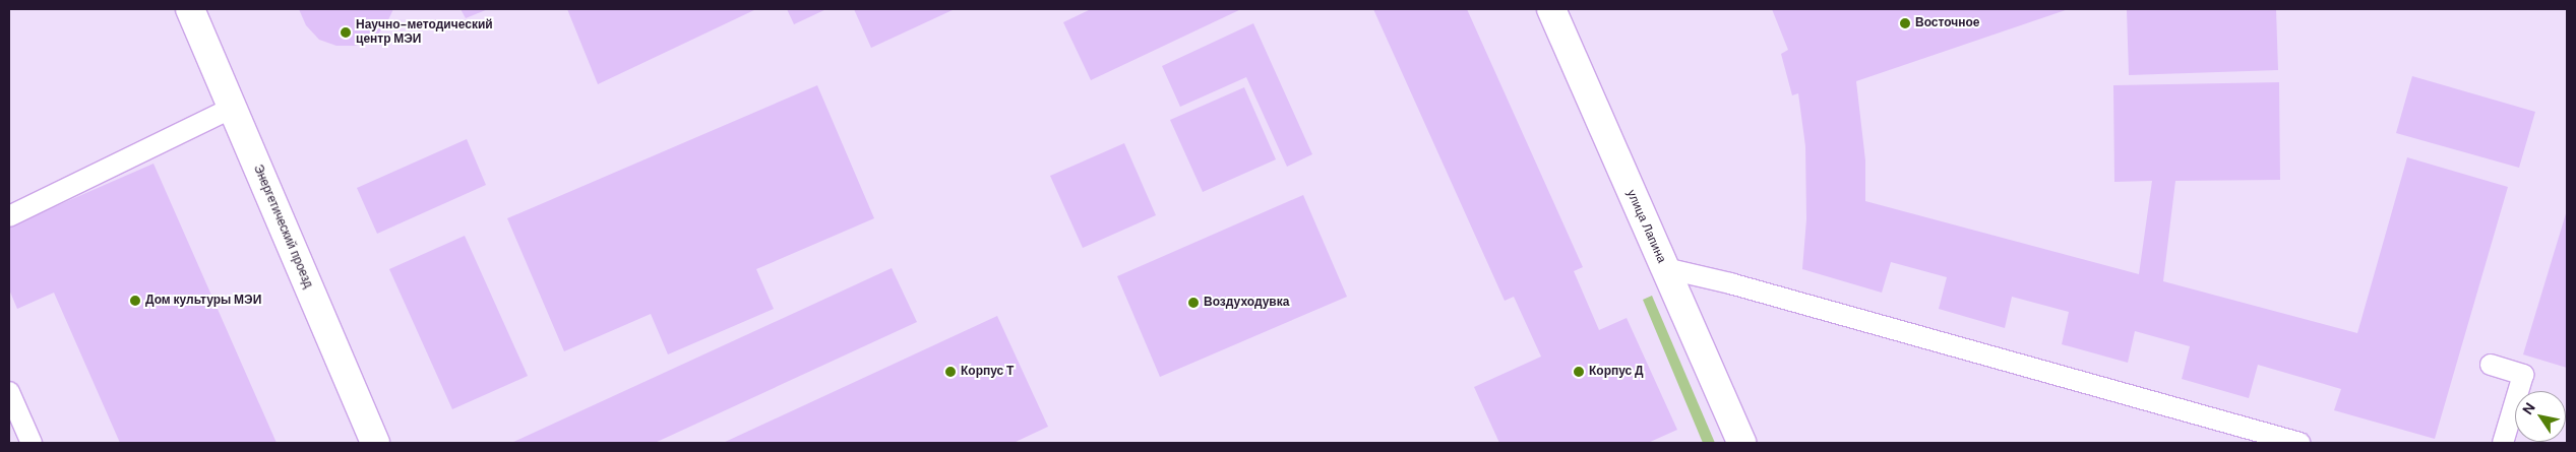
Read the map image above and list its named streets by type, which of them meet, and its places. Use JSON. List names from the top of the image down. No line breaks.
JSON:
{"streets":{"street":["Энергетический проезд","улица Лапина"]},"places":["Восточное","Научно-методический центр МЭИ","Дом культуры МЭИ","Воздуходувка","Корпус Т","Корпус Д"],"north":"top left"}
